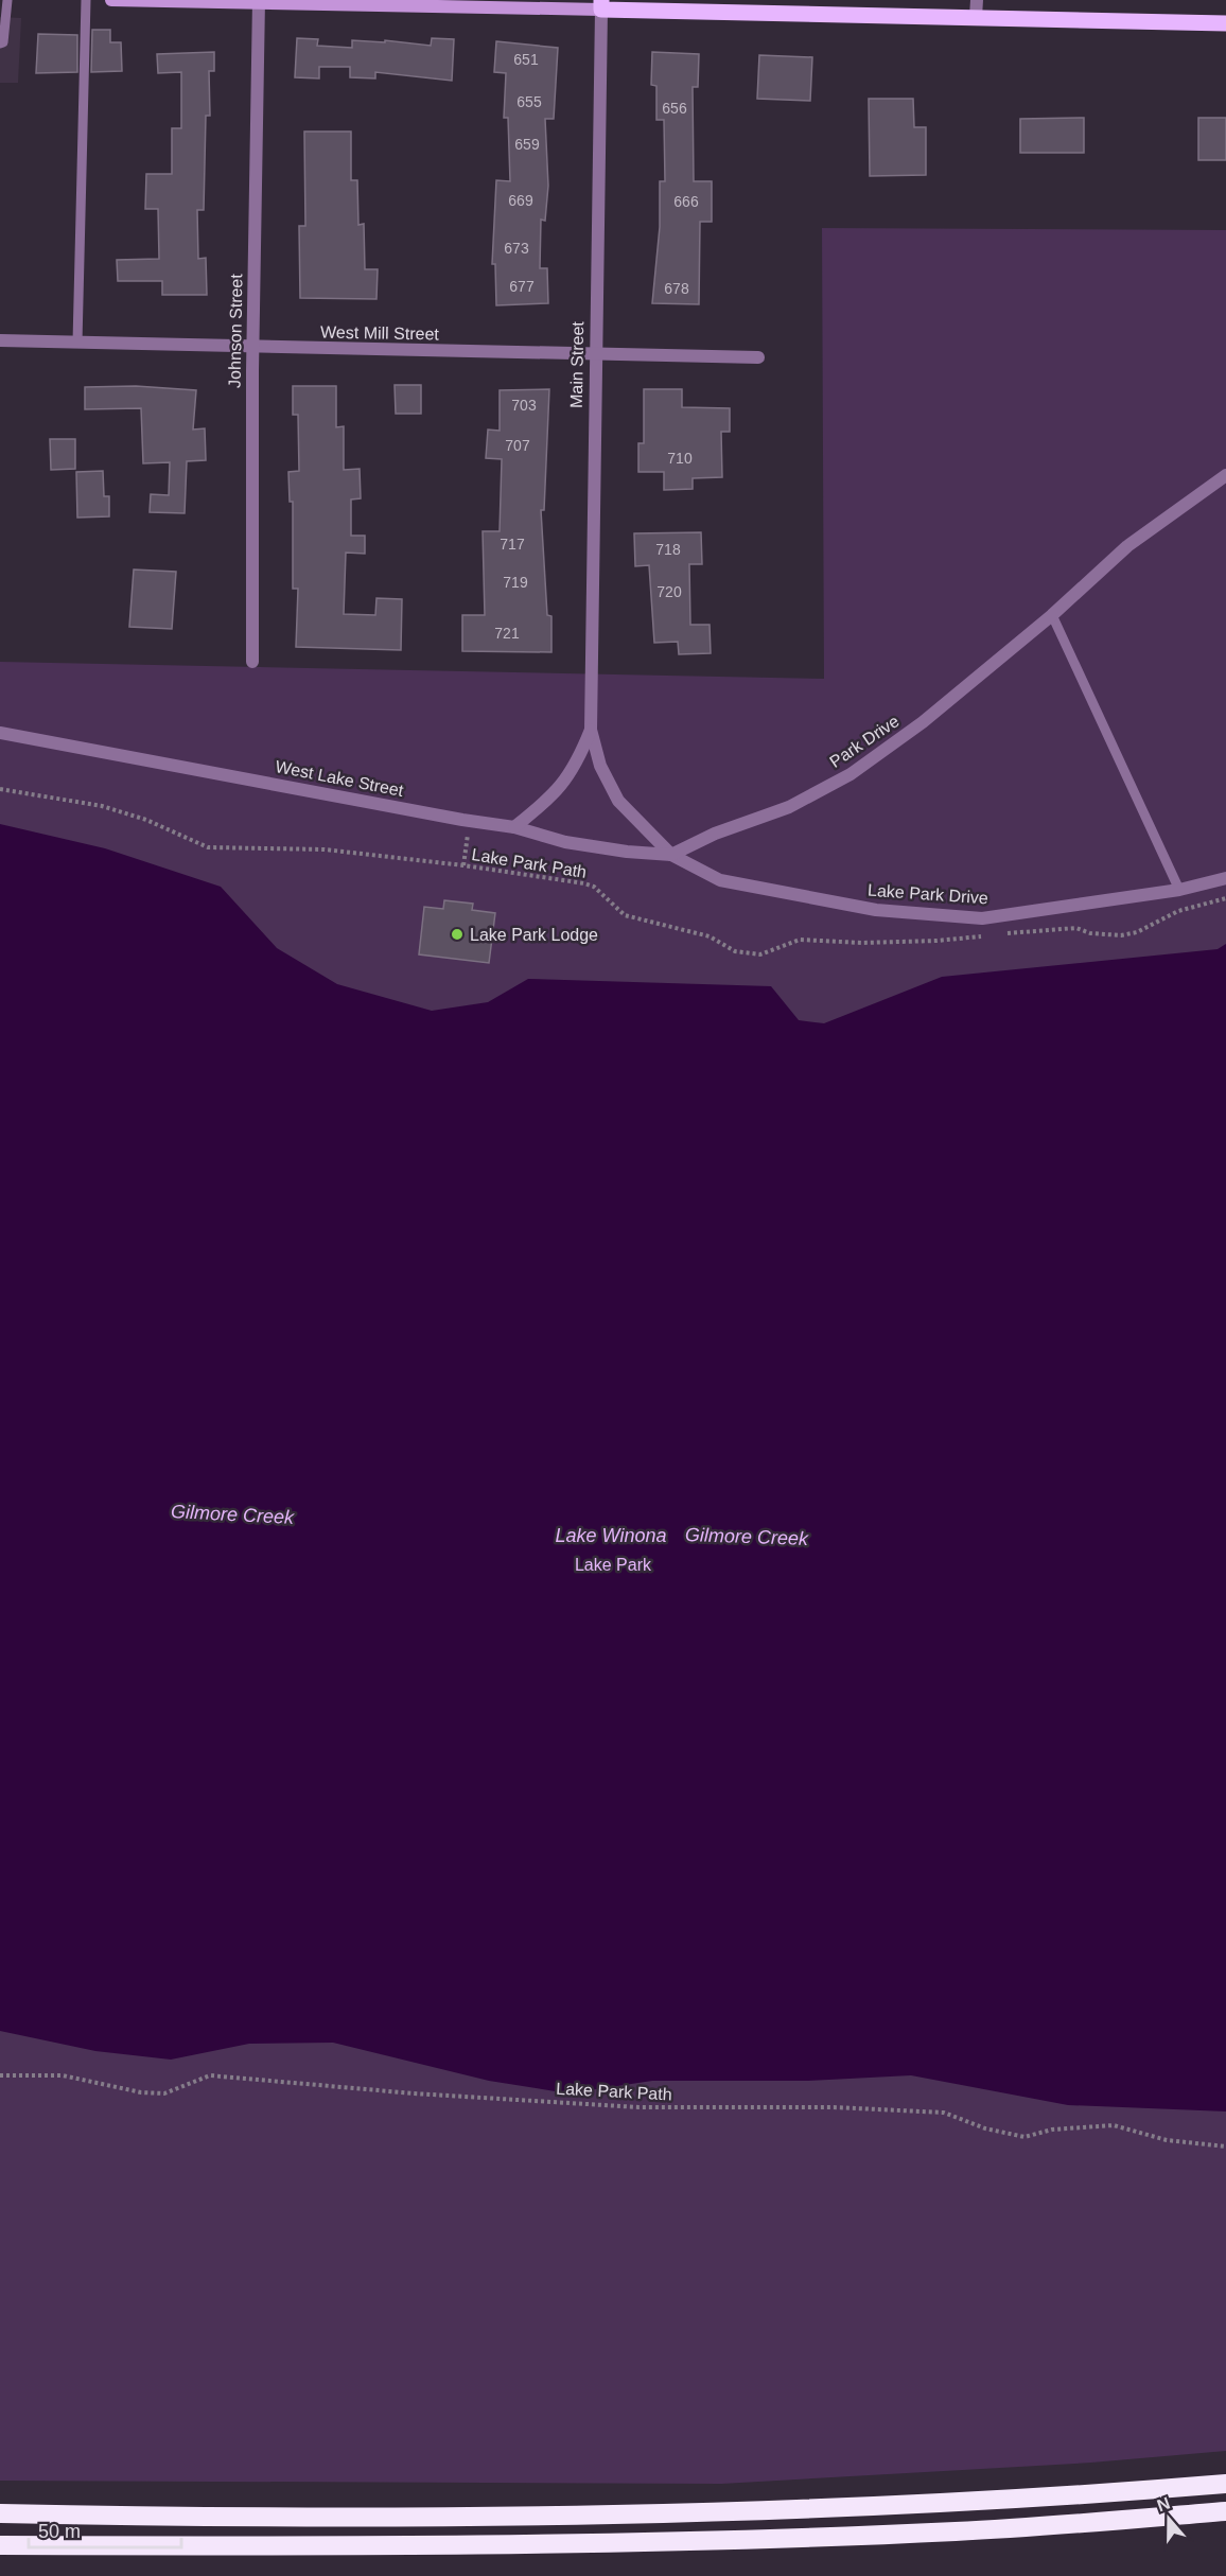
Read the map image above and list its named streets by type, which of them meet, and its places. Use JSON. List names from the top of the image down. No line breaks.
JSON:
{"streets":{"street":["Johnson Street","West Mill Street","Main Street","Park Drive","West Lake Street","Lake Park Drive"],"path":["Lake Park Path"]},"crossings":[["Johnson Street","West Mill Street"],["West Mill Street","Main Street"],["Main Street","Park Drive"],["Main Street","West Lake Street"],["Main Street","Lake Park Drive"],["Park Drive","West Lake Street"],["Park Drive","Lake Park Drive"],["West Lake Street","Lake Park Drive"]],"water":["Gilmore Creek","Lake Winona"],"parks":["Lake Park"],"places":["Lake Park Lodge"],"house_numbers":["651","655","656","659","669","666","673","677","678","703","707","710","717","718","719","720","721"],"scale_bar":"50 m","north":"top"}
